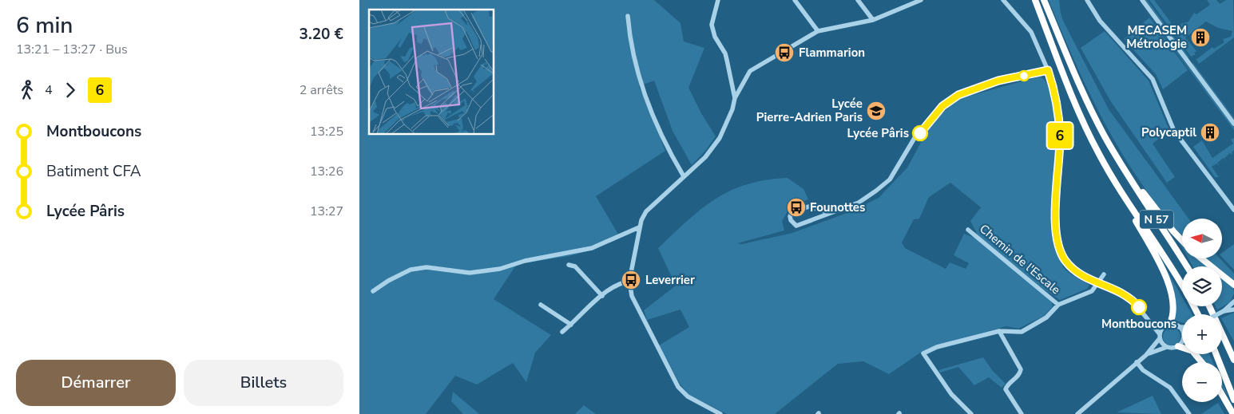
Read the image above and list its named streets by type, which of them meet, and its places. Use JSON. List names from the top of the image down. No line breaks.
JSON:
{"streets":{"highway":["N 57"],"street":["Chemin de l'Escale"]},"places":{"building":["MECASEM Métrologie","Polycaptil"],"bus stop":["Flammarion","Founottes","Leverrier"],"school or university":["Lycée Pierre-Adrien Paris"],"other":["Lycée Pâris","Montboucons"]},"lines":["bus line 6"],"north":"left","page":{"heading":["6 min","13:21 – 13:27 · Bus","3.20 €"],"on_map":"6","legs":["4","6","2 arrêts"],"list":[{"name":"Montboucons","value":"13:25"},{"name":"Batiment CFA","value":"13:26"},{"name":"Lycée Pâris","value":"13:27"}],"map_buttons":["+","−"],"buttons":["Démarrer","Billets"]}}
